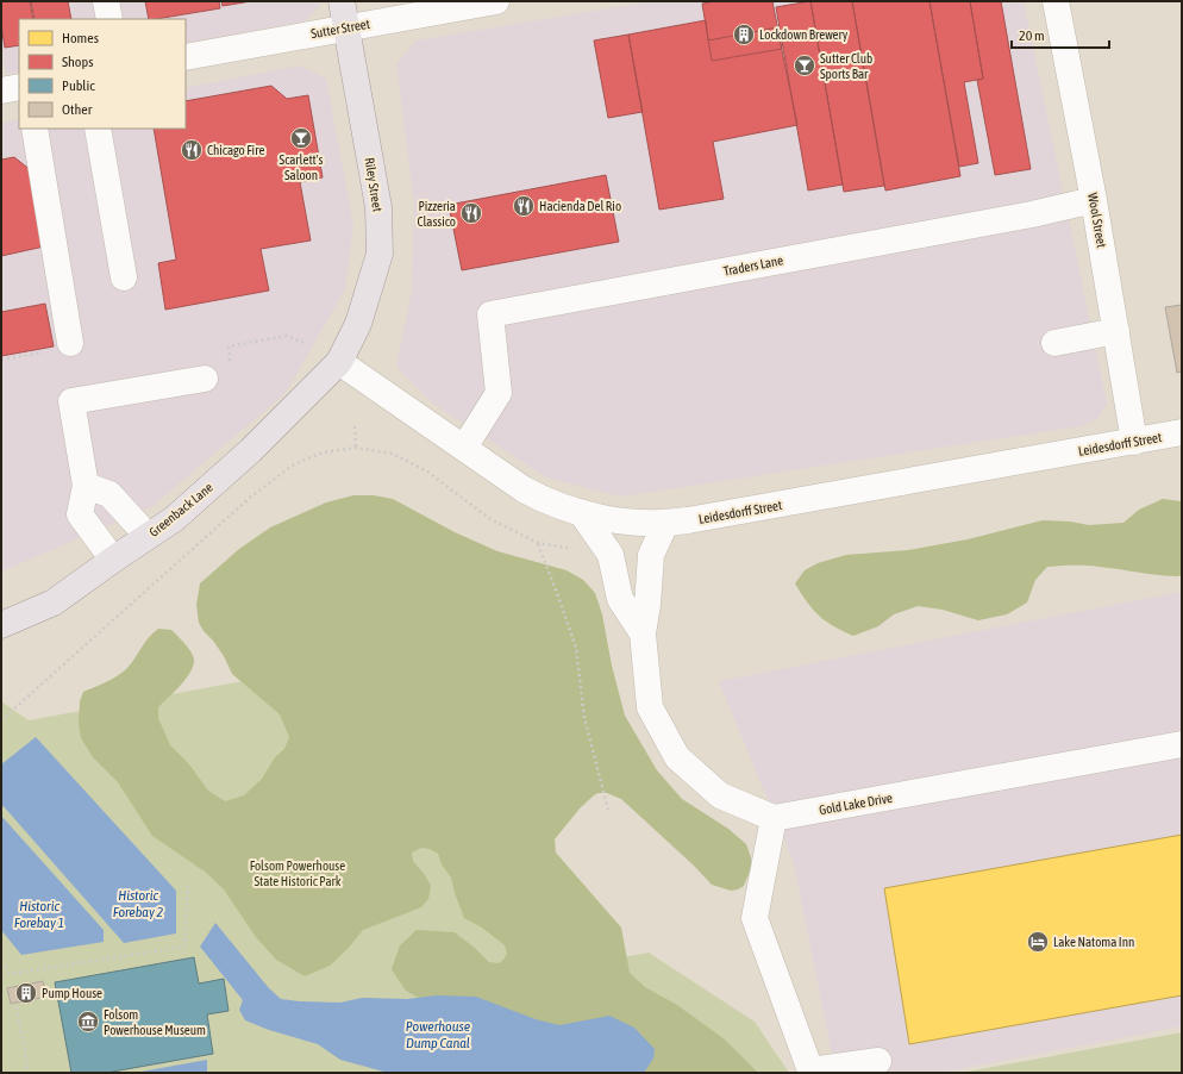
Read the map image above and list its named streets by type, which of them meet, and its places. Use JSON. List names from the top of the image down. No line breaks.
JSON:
{"streets":{"main road":["Riley Street","Greenback Lane"],"street":["Sutter Street","Wool Street","Traders Lane","Leidesdorff Street","Gold Lake Drive"]},"crossings":[["Sutter Street","Riley Street"],["Riley Street","Leidesdorff Street"],["Riley Street","Greenback Lane"],["Wool Street","Traders Lane"],["Wool Street","Leidesdorff Street"],["Traders Lane","Leidesdorff Street"],["Leidesdorff Street","Greenback Lane"]],"water":["Historic Forebay 2","Historic Forebay 1","Powerhouse Dump Canal"],"parks":["Folsom Powerhouse State Historic Park"],"places":{"building":["Lockdown Brewery","Pump House"],"bar":["Sutter Club Sports Bar","Scarlett's Saloon"],"restaurant":["Chicago Fire","Hacienda Del Rio","Pizzeria Classico"],"hotel":["Lake Natoma Inn"],"museum":["Folsom Powerhouse Museum"]},"legend":["Homes","Shops","Public","Other"],"scale_bar":"20 m"}
